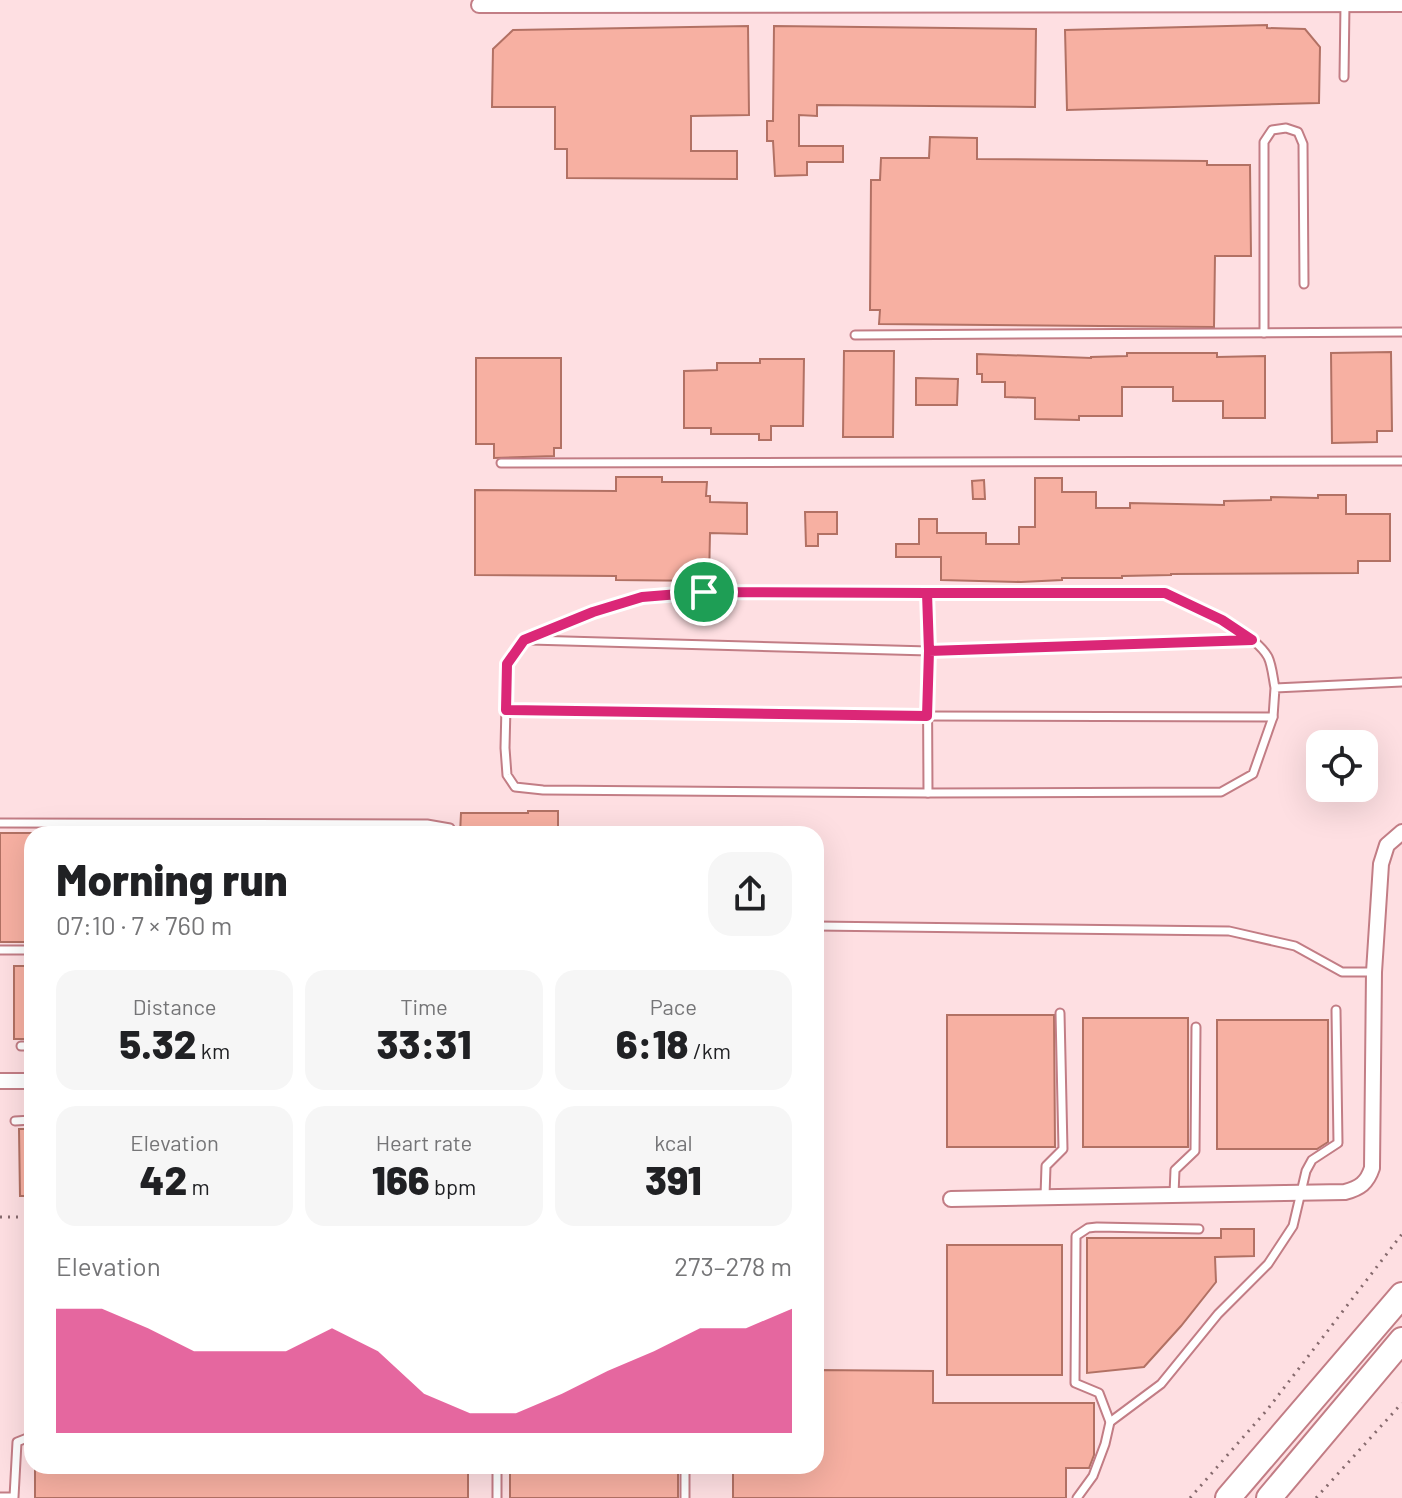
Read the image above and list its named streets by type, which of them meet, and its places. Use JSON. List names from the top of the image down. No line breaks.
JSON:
{"page":{"heading":["Morning run","07:10 · 7 × 760 m"],"stats":[["Distance","5.32 km"],["Time","33:31"],["Pace","6:18 /km"],["Elevation","42 m"],["Heart rate","166 bpm"],["kcal","391"]],"chart":["Elevation","273–278 m"]}}
